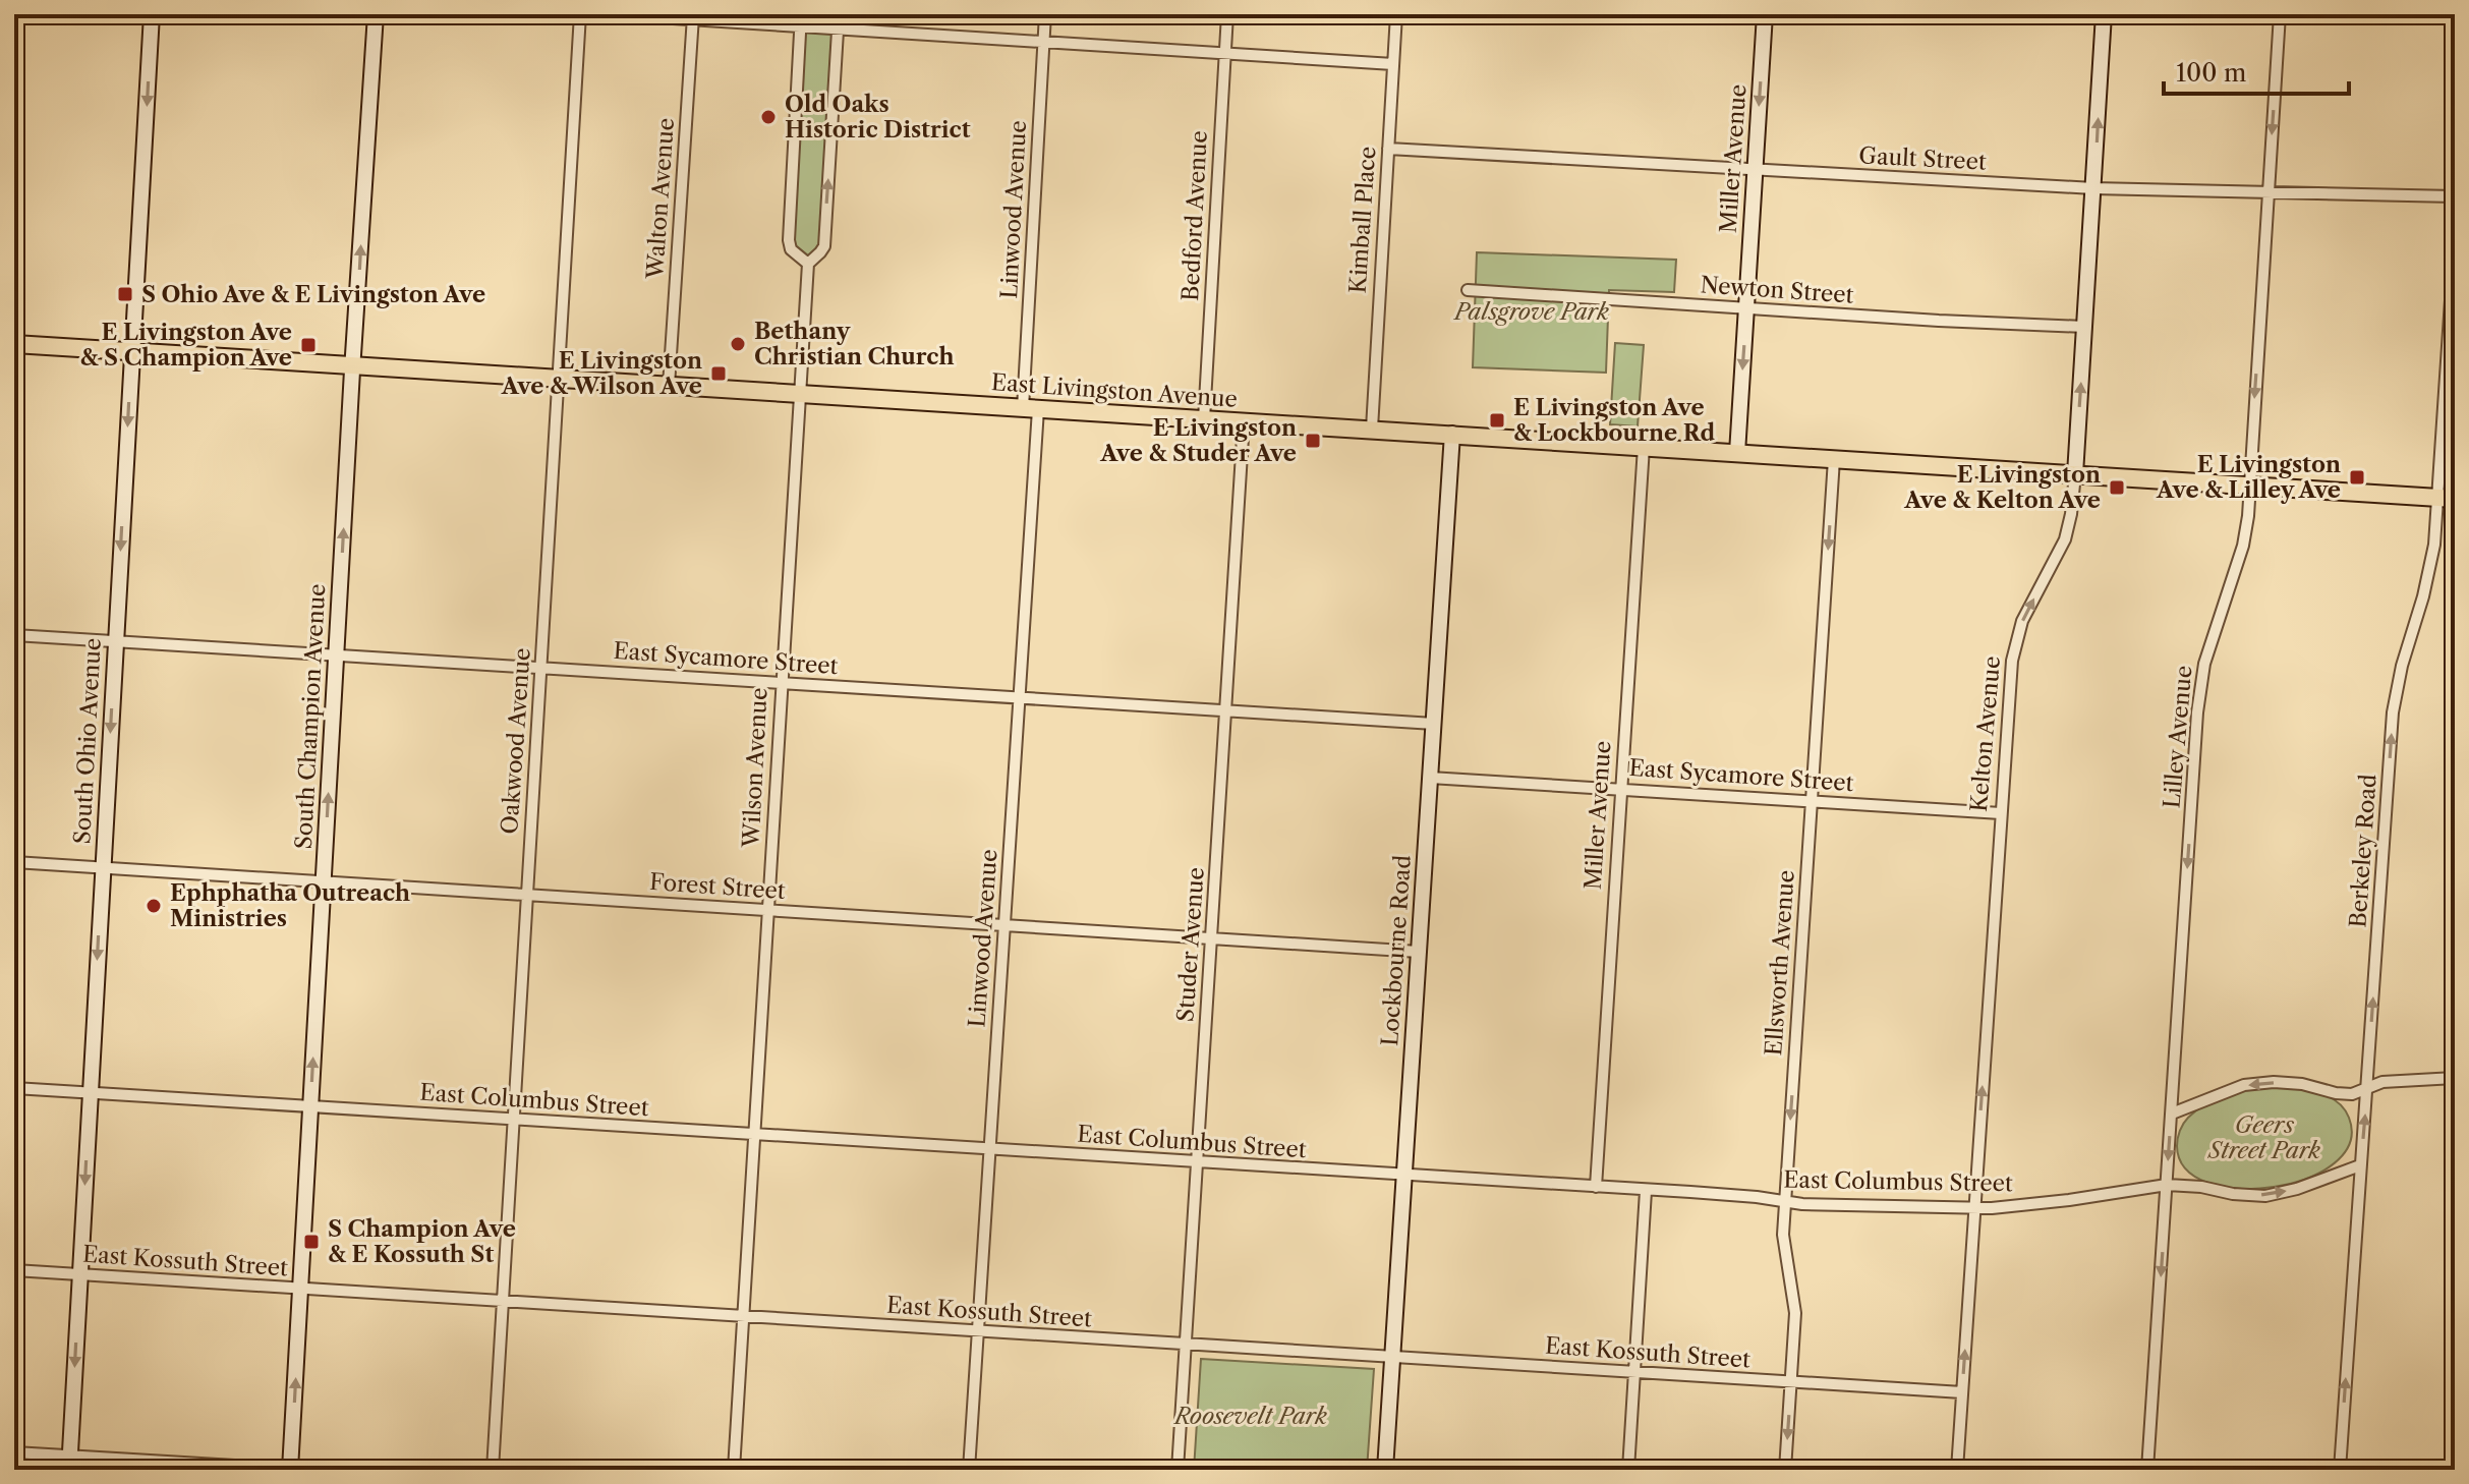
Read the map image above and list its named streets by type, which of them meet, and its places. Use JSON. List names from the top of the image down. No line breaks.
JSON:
{"streets":{"main road":["East Livingston Avenue"],"street":["Miller Avenue","Gault Street","Walton Avenue","Linwood Avenue","Bedford Avenue","Kimball Place","Newton Street","East Sycamore Street","South Champion Avenue","Kelton Avenue","Lilley Avenue","South Ohio Avenue","Oakwood Avenue","Wilson Avenue","Berkeley Road","Forest Street","Studer Avenue","Lockbourne Road","Ellsworth Avenue","East Columbus Street","East Kossuth Street"]},"crossings":[["Miller Avenue","Gault Street"],["Miller Avenue","Newton Street"],["Miller Avenue","East Livingston Avenue"],["Miller Avenue","East Sycamore Street"],["Miller Avenue","East Columbus Street"],["Gault Street","Kimball Place"],["Gault Street","Kelton Avenue"],["Gault Street","Lilley Avenue"],["Walton Avenue","East Livingston Avenue"],["Linwood Avenue","East Livingston Avenue"],["Linwood Avenue","East Sycamore Street"],["Linwood Avenue","Forest Street"],["Linwood Avenue","East Columbus Street"],["Linwood Avenue","East Kossuth Street"],["Bedford Avenue","East Livingston Avenue"],["Kimball Place","East Livingston Avenue"],["Newton Street","Kelton Avenue"],["East Livingston Avenue","South Champion Avenue"],["East Livingston Avenue","Kelton Avenue"],["East Livingston Avenue","Lilley Avenue"],["East Livingston Avenue","South Ohio Avenue"],["East Livingston Avenue","Oakwood Avenue"],["East Livingston Avenue","Wilson Avenue"],["East Livingston Avenue","Berkeley Road"],["East Livingston Avenue","Studer Avenue"],["East Livingston Avenue","Lockbourne Road"],["East Livingston Avenue","Ellsworth Avenue"],["East Sycamore Street","South Champion Avenue"],["East Sycamore Street","Kelton Avenue"],["East Sycamore Street","South Ohio Avenue"],["East Sycamore Street","Oakwood Avenue"],["East Sycamore Street","Wilson Avenue"],["East Sycamore Street","Studer Avenue"],["East Sycamore Street","Lockbourne Road"],["East Sycamore Street","Ellsworth Avenue"],["South Champion Avenue","Forest Street"],["South Champion Avenue","East Columbus Street"],["South Champion Avenue","East Kossuth Street"],["Kelton Avenue","East Columbus Street"],["Kelton Avenue","East Kossuth Street"],["Lilley Avenue","East Columbus Street"],["South Ohio Avenue","Forest Street"],["South Ohio Avenue","East Columbus Street"],["South Ohio Avenue","East Kossuth Street"],["Oakwood Avenue","Forest Street"],["Oakwood Avenue","East Columbus Street"],["Oakwood Avenue","East Kossuth Street"],["Wilson Avenue","Forest Street"],["Wilson Avenue","East Columbus Street"],["Wilson Avenue","East Kossuth Street"],["Berkeley Road","East Columbus Street"],["Forest Street","Studer Avenue"],["Forest Street","Lockbourne Road"],["Studer Avenue","East Columbus Street"],["Studer Avenue","East Kossuth Street"],["Lockbourne Road","East Columbus Street"],["Lockbourne Road","East Kossuth Street"],["Ellsworth Avenue","East Columbus Street"],["Ellsworth Avenue","East Kossuth Street"]],"one_way":["South Champion Avenue","Kelton Avenue","Lilley Avenue","South Ohio Avenue","Berkeley Road","Ellsworth Avenue"],"parks":["Palsgrove Park","Geers Street Park","Roosevelt Park"],"places":{"other":["Old Oaks Historic District","Bethany Christian Church","Ephphatha Outreach Ministries"],"transit":["S Ohio Ave & E Livingston Ave","E Livingston Ave & S Champion Ave","E Livingston Ave & Wilson Ave","E Livingston Ave & Lockbourne Rd","E Livingston Ave & Studer Ave","E Livingston Ave & Lilley Ave","E Livingston Ave & Kelton Ave","S Champion Ave & E Kossuth St"]},"scale_bar":"100 m"}
